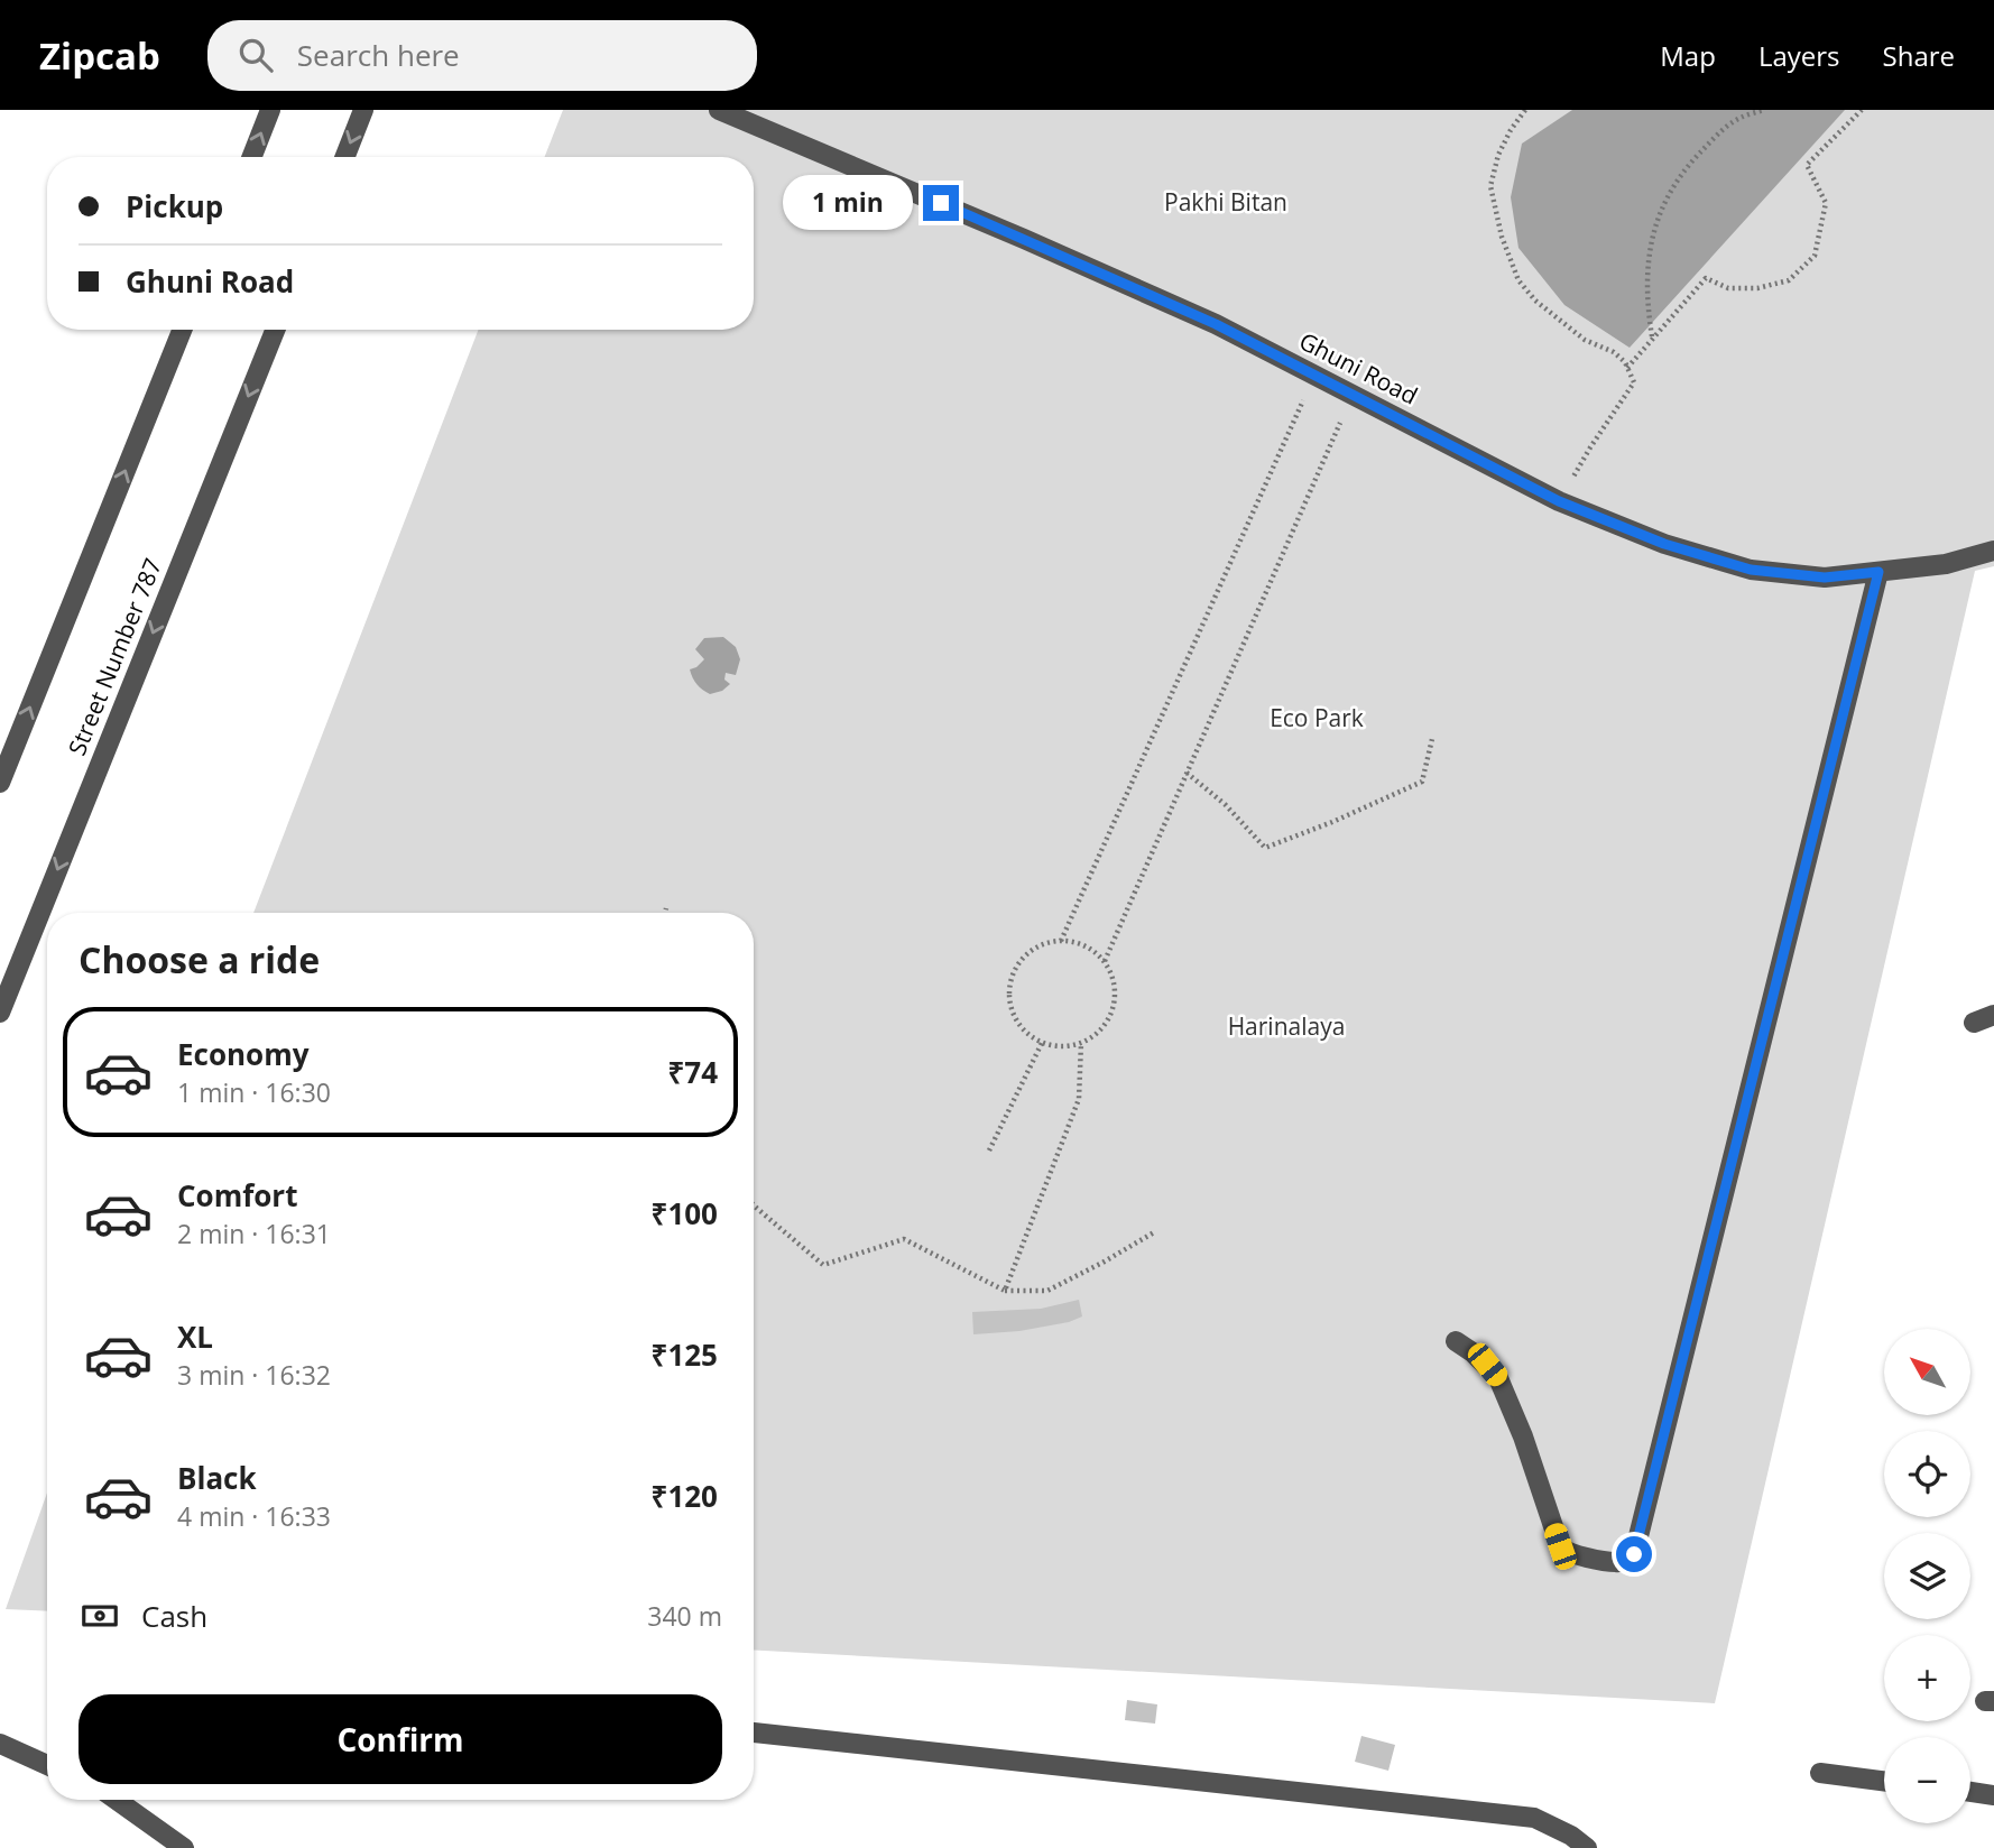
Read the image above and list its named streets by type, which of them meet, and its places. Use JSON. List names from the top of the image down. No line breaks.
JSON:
{"streets":{"street":["Ghuni Road","Street Number 787"]},"parks":["Pakhi Bitan","Eco Park","Harinalaya"],"north":"top left","page":{"header":"Zipcab","search":"Search here","nav":["Map","Layers","Share"],"banner":["Pickup","Ghuni Road"],"bubble":"1 min","heading":"Choose a ride","list":[{"name":"Economy","note":"1 min · 16:30","value":"₹74"},{"name":"Comfort","note":"2 min · 16:31","value":"₹100"},{"name":"XL","note":"3 min · 16:32","value":"₹125"},{"name":"Black","note":"4 min · 16:33","value":"₹120"}],"map_buttons":["+","−"],"pay":["Cash","340 m"],"buttons":"Confirm"}}
